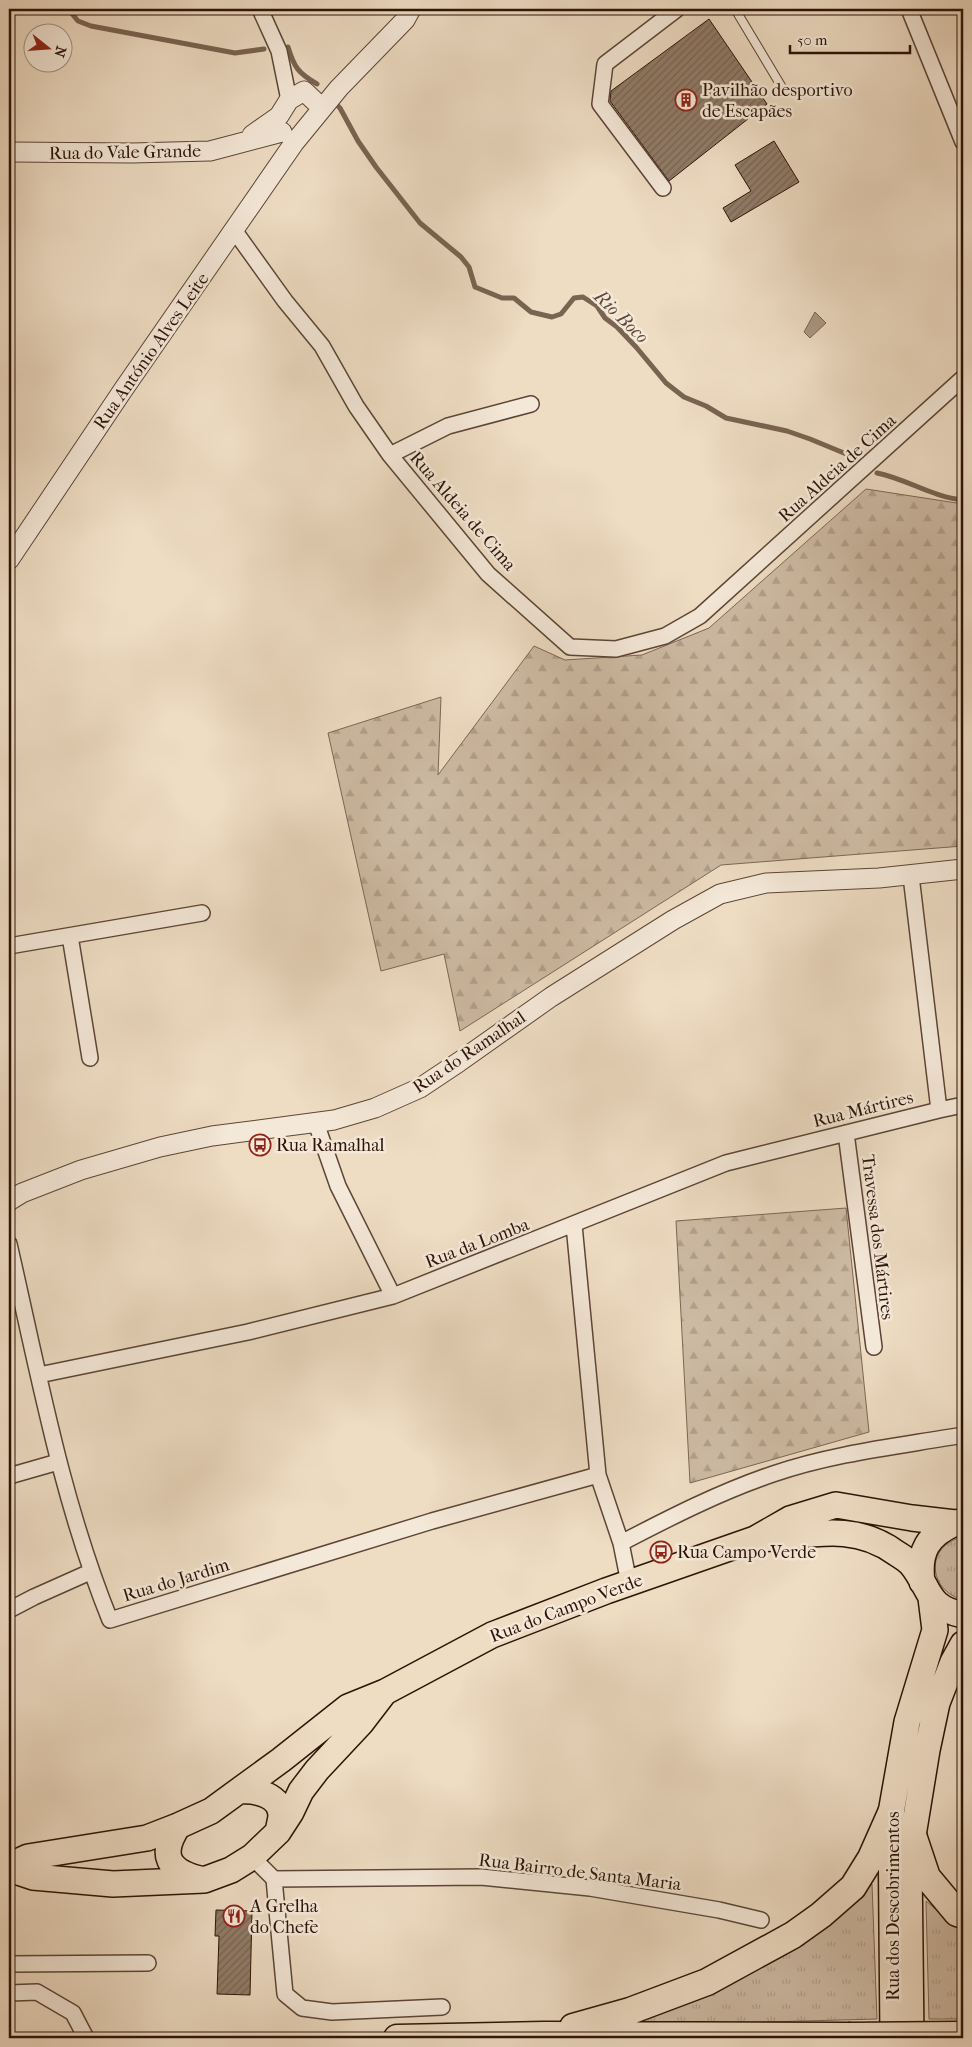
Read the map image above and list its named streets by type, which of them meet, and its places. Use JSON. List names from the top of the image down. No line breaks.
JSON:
{"streets":{"main road":["Rua do Campo Verde","Rua dos Descobrimentos"],"street":["Rua do Vale Grande","Rua António Alves Leite","Rua Aldeia de Cima","Rua do Ramalhal","Rua Mártires","Travessa dos Mártires","Rua da Lomba","Rua do Jardim","Rua Bairro de Santa Maria"]},"crossings":[["Rua do Vale Grande","Rua António Alves Leite"],["Rua António Alves Leite","Rua Aldeia de Cima"],["Rua do Ramalhal","Rua Mártires"],["Rua Mártires","Travessa dos Mártires"],["Rua Mártires","Rua da Lomba"],["Rua da Lomba","Rua do Jardim"],["Rua do Campo Verde","Rua dos Descobrimentos"]],"water":["Rio Boco"],"places":{"building":["Pavilhão desportivo de Escapães"],"bus stop":["Rua Ramalhal","Rua Campo Verde"],"restaurant":["A Grelha do Chefe"]},"scale_bar":"50 m","north":"right"}
